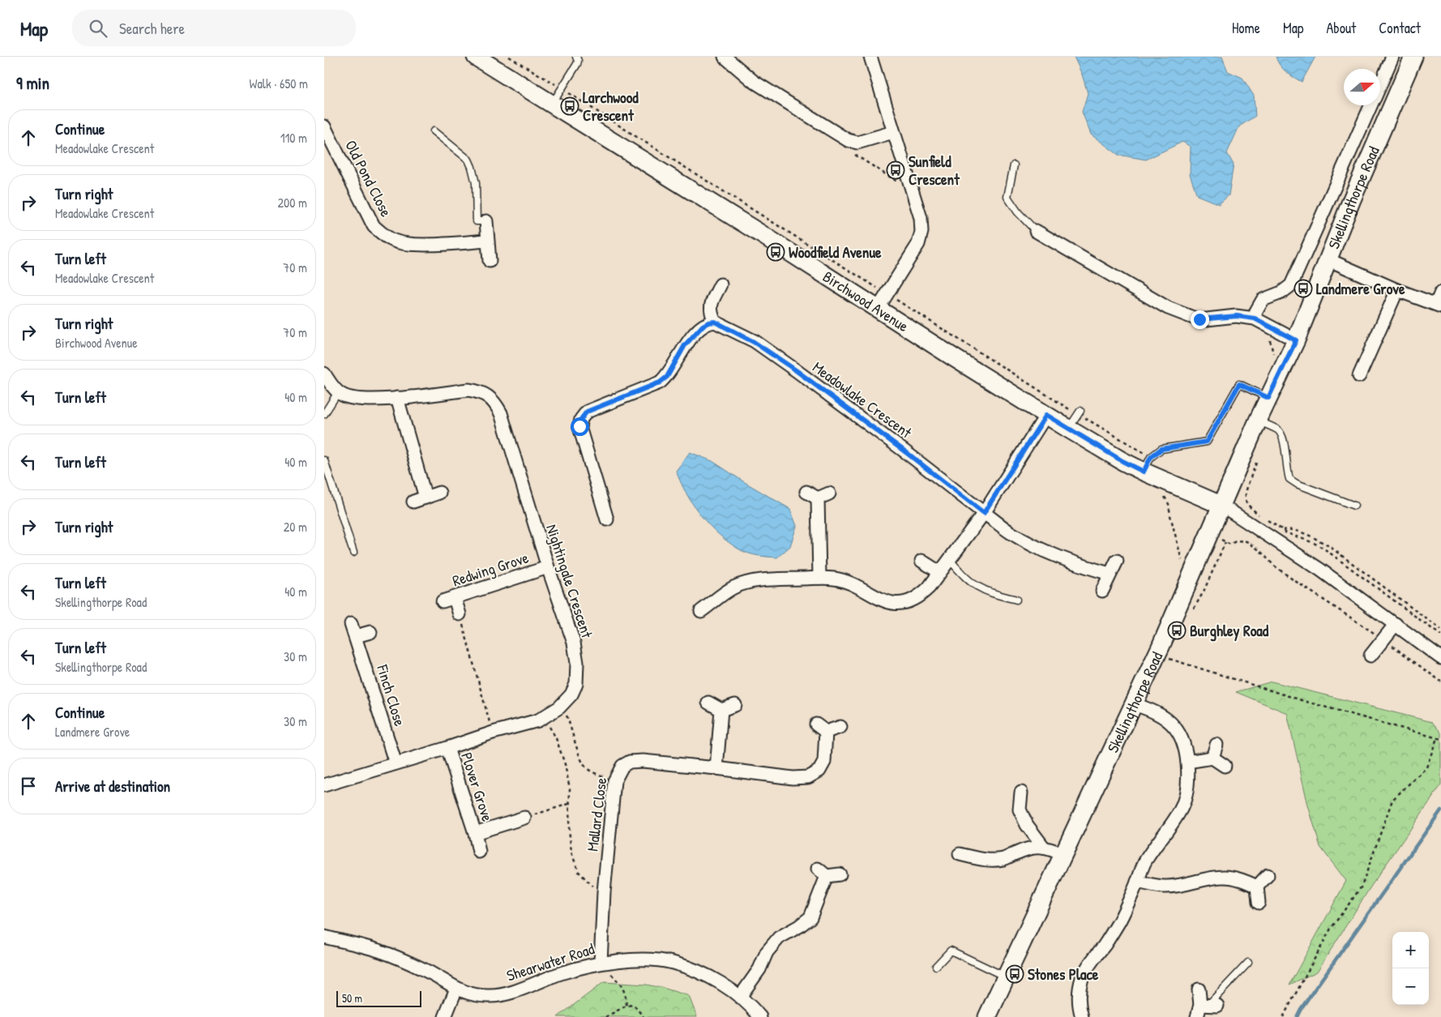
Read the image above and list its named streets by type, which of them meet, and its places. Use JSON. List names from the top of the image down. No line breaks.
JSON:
{"streets":{"main road":["Skellingthorpe Road","Birchwood Avenue"],"street":["Old Pond Close","Meadowlake Crescent","Redwing Grove","Nightingale Crescent","Finch Close","Plover Grove","Mallard Close","Shearwater Road"]},"crossings":[["Skellingthorpe Road","Birchwood Avenue"],["Redwing Grove","Nightingale Crescent"],["Nightingale Crescent","Finch Close"],["Nightingale Crescent","Plover Grove"],["Mallard Close","Shearwater Road"]],"places":{"bus stop":["Larchwood Crescent","Sunfield Crescent","Woodfield Avenue","Landmere Grove","Burghley Road","Stones Place"]},"scale_bar":"50 m","north":"right","page":{"header":"Map","search":"Search here","nav":["Home","Map","About","Contact"],"heading":["9 min","Walk · 650 m"],"list":[["Continue","Meadowlake Crescent","110 m"],["Turn right","Meadowlake Crescent","200 m"],["Turn left","Meadowlake Crescent","70 m"],["Turn right","Birchwood Avenue","70 m"],["Turn left","40 m"],["Turn left","40 m"],["Turn right","20 m"],["Turn left","Skellingthorpe Road","40 m"],["Turn left","Skellingthorpe Road","30 m"],["Continue","Landmere Grove","30 m"],"Arrive at destination"],"map_buttons":["+","−"],"scale":"50 m"}}
